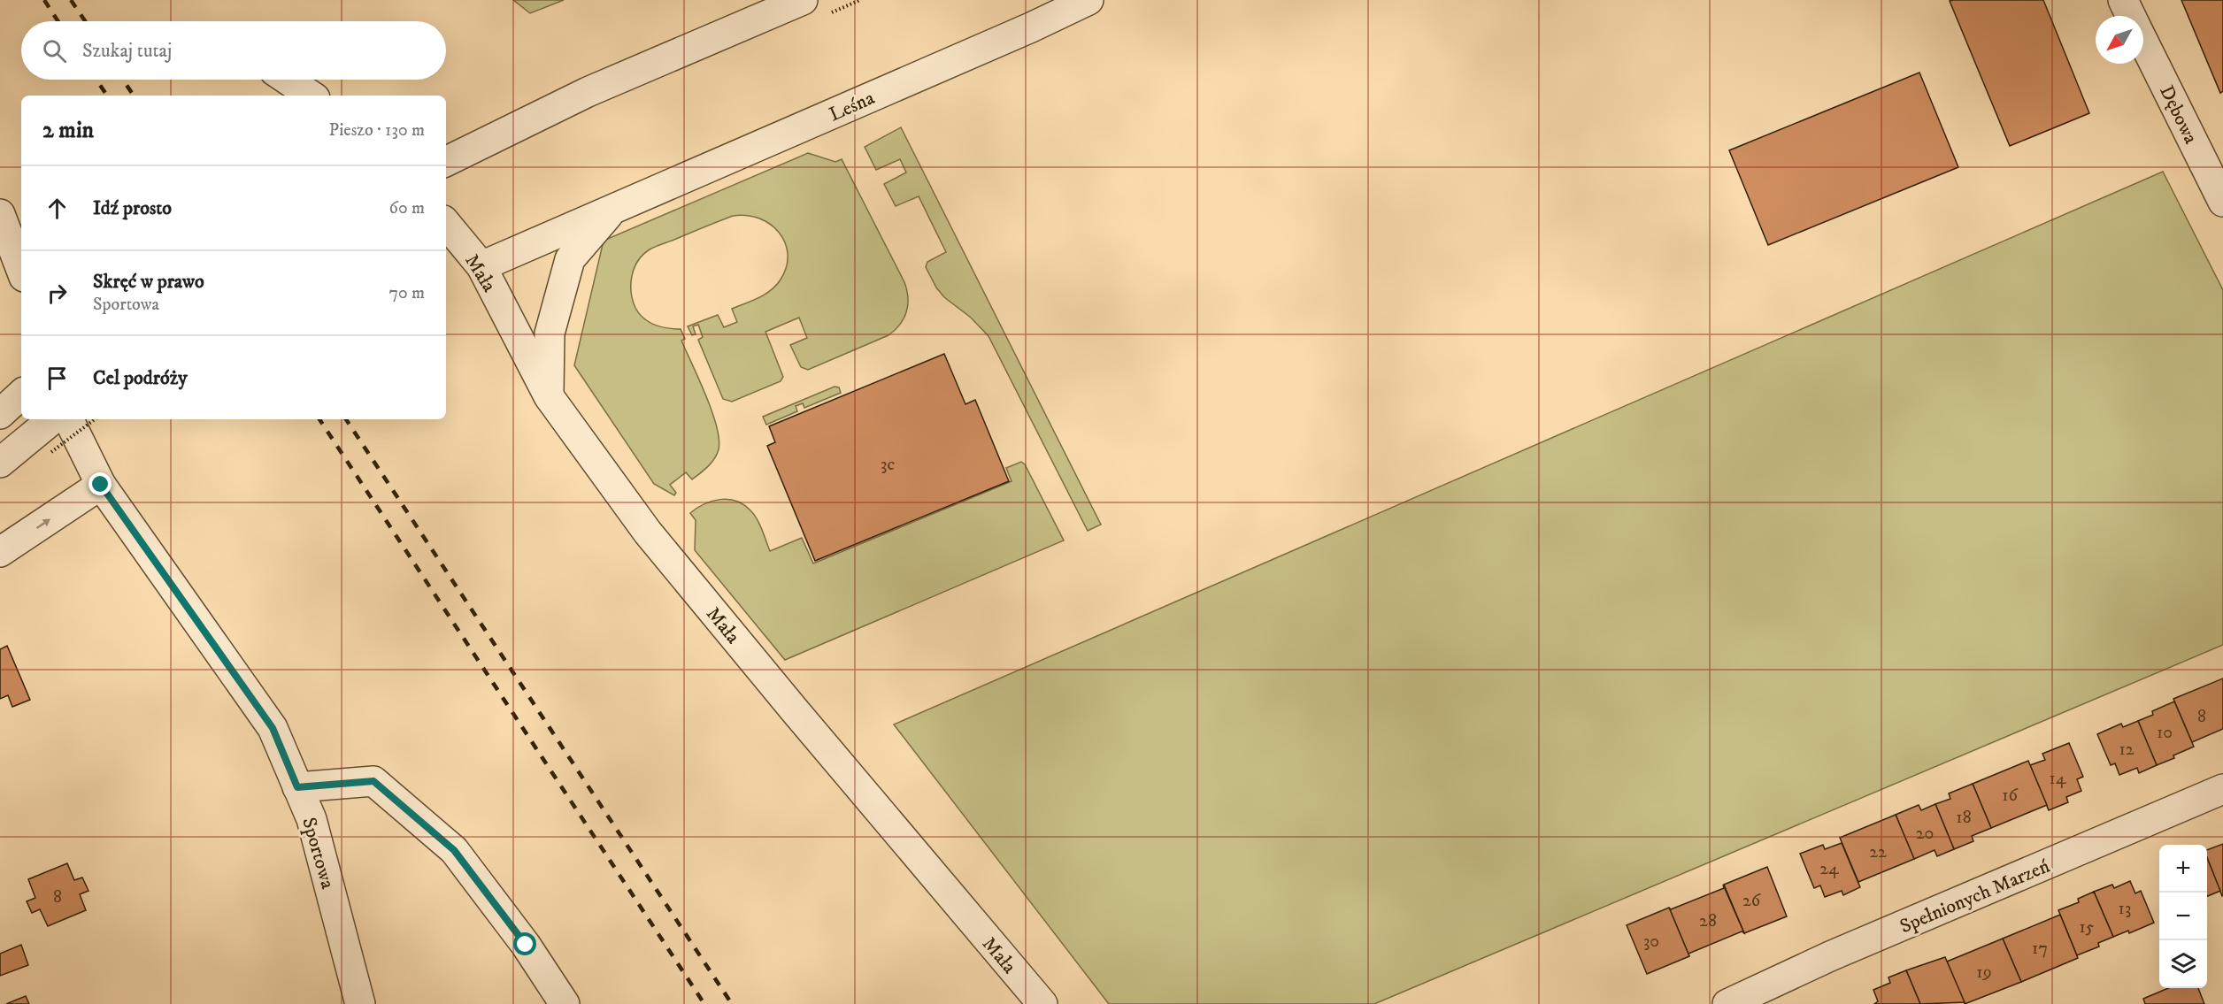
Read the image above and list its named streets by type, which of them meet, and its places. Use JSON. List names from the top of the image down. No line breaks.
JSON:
{"streets":{"street":["Leśna","Dębowa","Mała","Sportowa","Spełnionych Marzeń"]},"crossings":[["Leśna","Mała"]],"house_numbers":["3c","8","10","12","14","16","18","20","22","24","8","26","13","28","15","30","17","19"],"north":"bottom left","page":{"search":"Szukaj tutaj","heading":["2 min","Pieszo · 130 m"],"list":[["Idź prosto","60 m"],["Skręć w prawo","Sportowa","70 m"],"Cel podróży"],"map_buttons":["+","−"]}}
